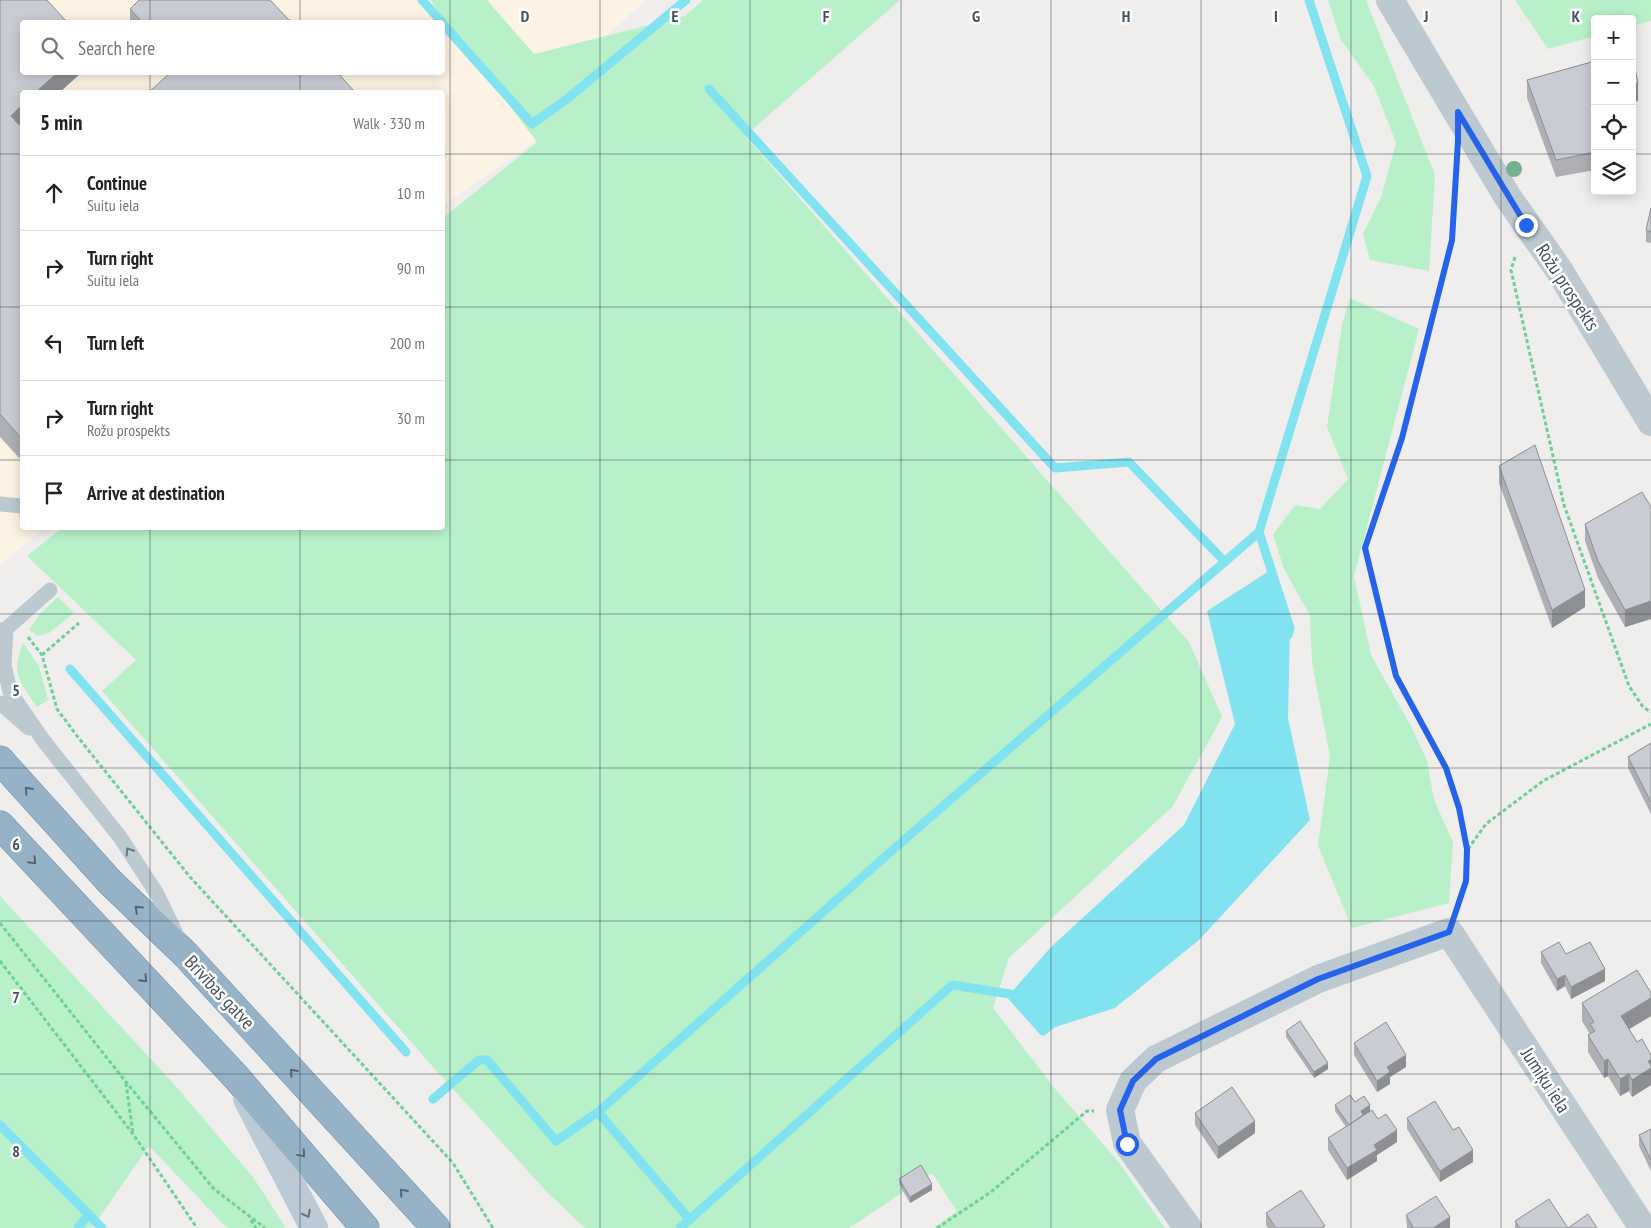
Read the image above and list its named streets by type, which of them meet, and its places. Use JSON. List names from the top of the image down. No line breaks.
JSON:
{"streets":{"highway":["Brīvības gatve"],"street":["Rožu prospekts","Jumiķu iela"]},"page":{"map_buttons":["+","−"],"search":"Search here","heading":["5 min","Walk · 330 m"],"list":[["Continue","Suitu iela","10 m"],["Turn right","Suitu iela","90 m"],["Turn left","200 m"],["Turn right","Rožu prospekts","30 m"],"Arrive at destination"]},"grid":{"columns":["D","E","F","G","H","I","J","K"],"rows":["5","6","7","8"]}}
